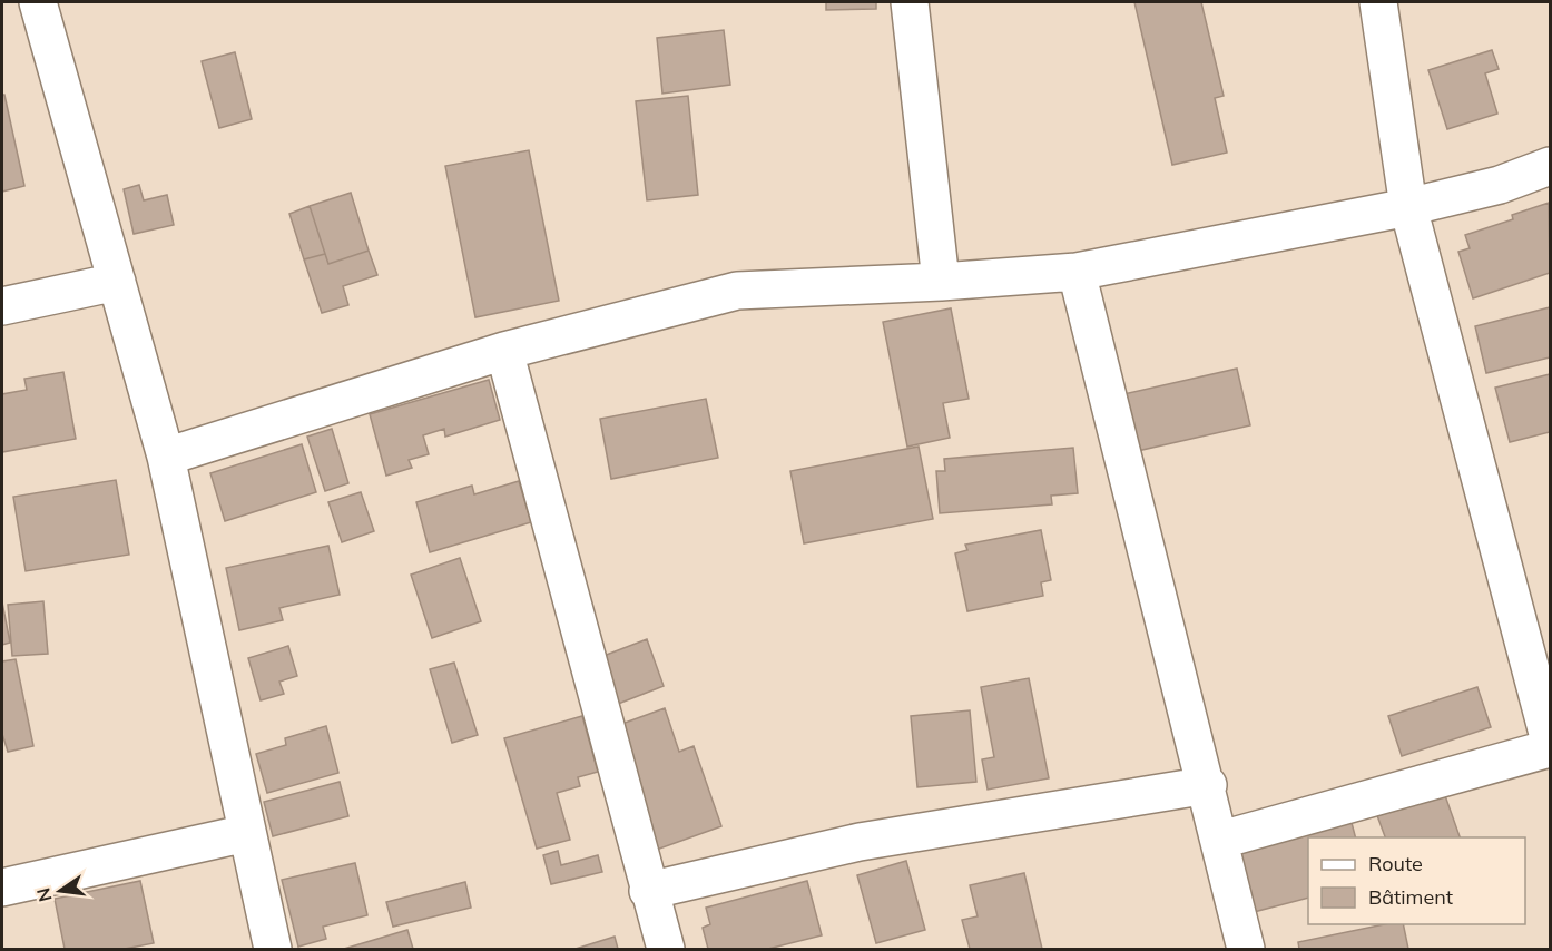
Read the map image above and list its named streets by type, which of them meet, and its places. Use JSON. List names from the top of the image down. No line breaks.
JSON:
{"legend":["Route","Bâtiment"],"north":"left"}
